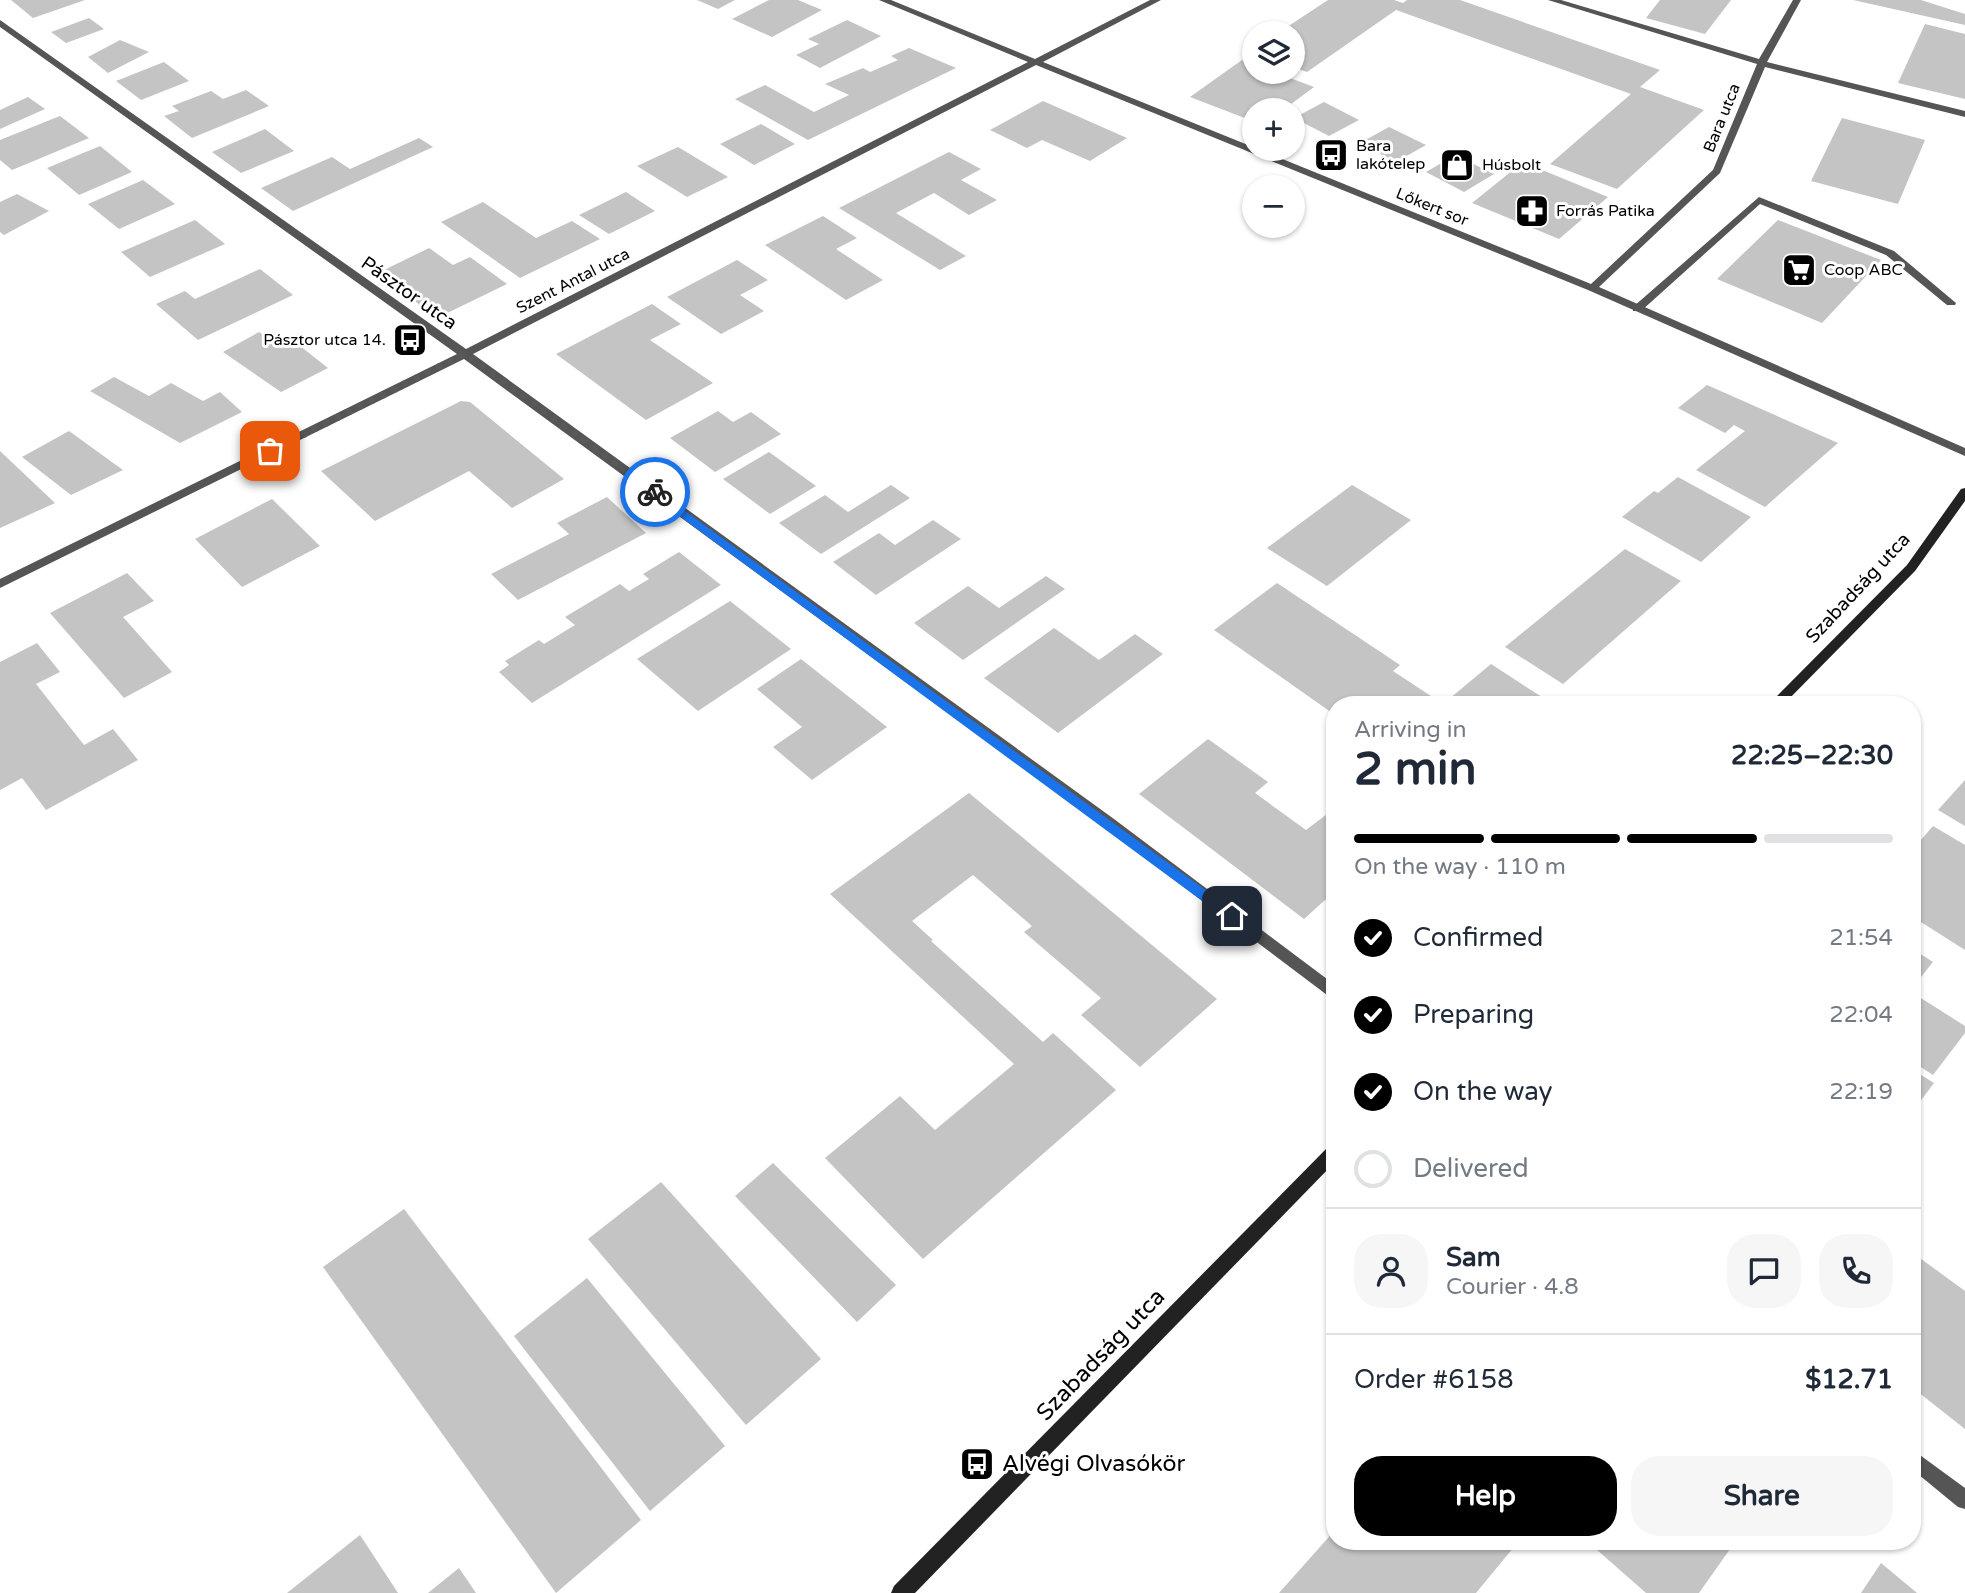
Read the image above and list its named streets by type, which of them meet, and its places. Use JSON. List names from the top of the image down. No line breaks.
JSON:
{"streets":{"main road":["Szabadság utca"],"street":["Bara utca","Lőkert sor","Szent Antal utca","Pásztor utca"]},"crossings":[["Bara utca","Lőkert sor"],["Lőkert sor","Szent Antal utca"],["Szent Antal utca","Pásztor utca"]],"places":{"bus stop":["Bara lakótelep","Pásztor utca 14.","Alvégi Olvasókör"],"shop":["Húsbolt"],"pharmacy":["Forrás Patika"],"supermarket":["Coop ABC"]},"page":{"map_buttons":["+","−"],"heading":["2 min","Arriving in","22:25–22:30"],"panel":["Sam","Courier · 4.8","Order #6158","$12.71"],"bar":"On the way · 110 m","list":[["Confirmed","21:54"],["Preparing","22:04"],["On the way","22:19"],"Delivered"],"buttons":["Help","Share"]}}
